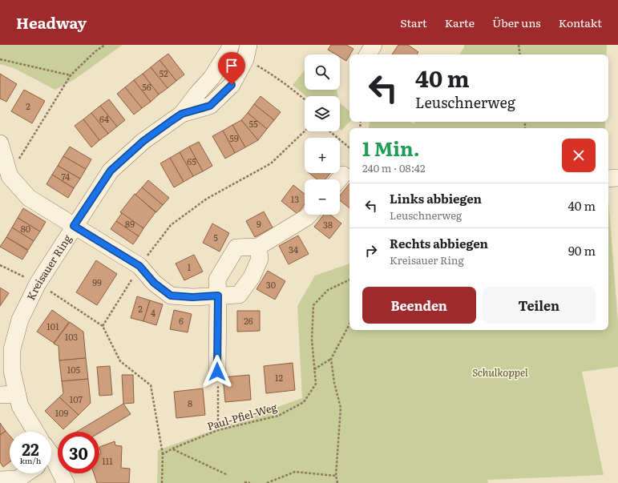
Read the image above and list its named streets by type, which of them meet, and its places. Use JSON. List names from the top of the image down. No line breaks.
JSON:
{"streets":{"street":["Kreisauer Ring"],"path":["Paul-Pfiel-Weg"]},"parks":["Schulkoppel"],"house_numbers":["52","56","2","64","55","59","65","74","13","89","9","38","80","5","34","1","99","30","2","4","6","26","101","103","105","12","107","8","109","111"],"page":{"header":"Headway","nav":["Start","Karte","Über uns","Kontakt"],"map_buttons":["+","−"],"turn":["40 m","Leuschnerweg"],"heading":["1 Min.","240 m · 08:42"],"list":[{"name":"Links abbiegen","note":"Leuschnerweg","value":"40 m"},{"name":"Rechts abbiegen","note":"Kreisauer Ring","value":"90 m"}],"buttons":["Beenden","Teilen"],"speed":"22 km/h","limit":"30"}}
